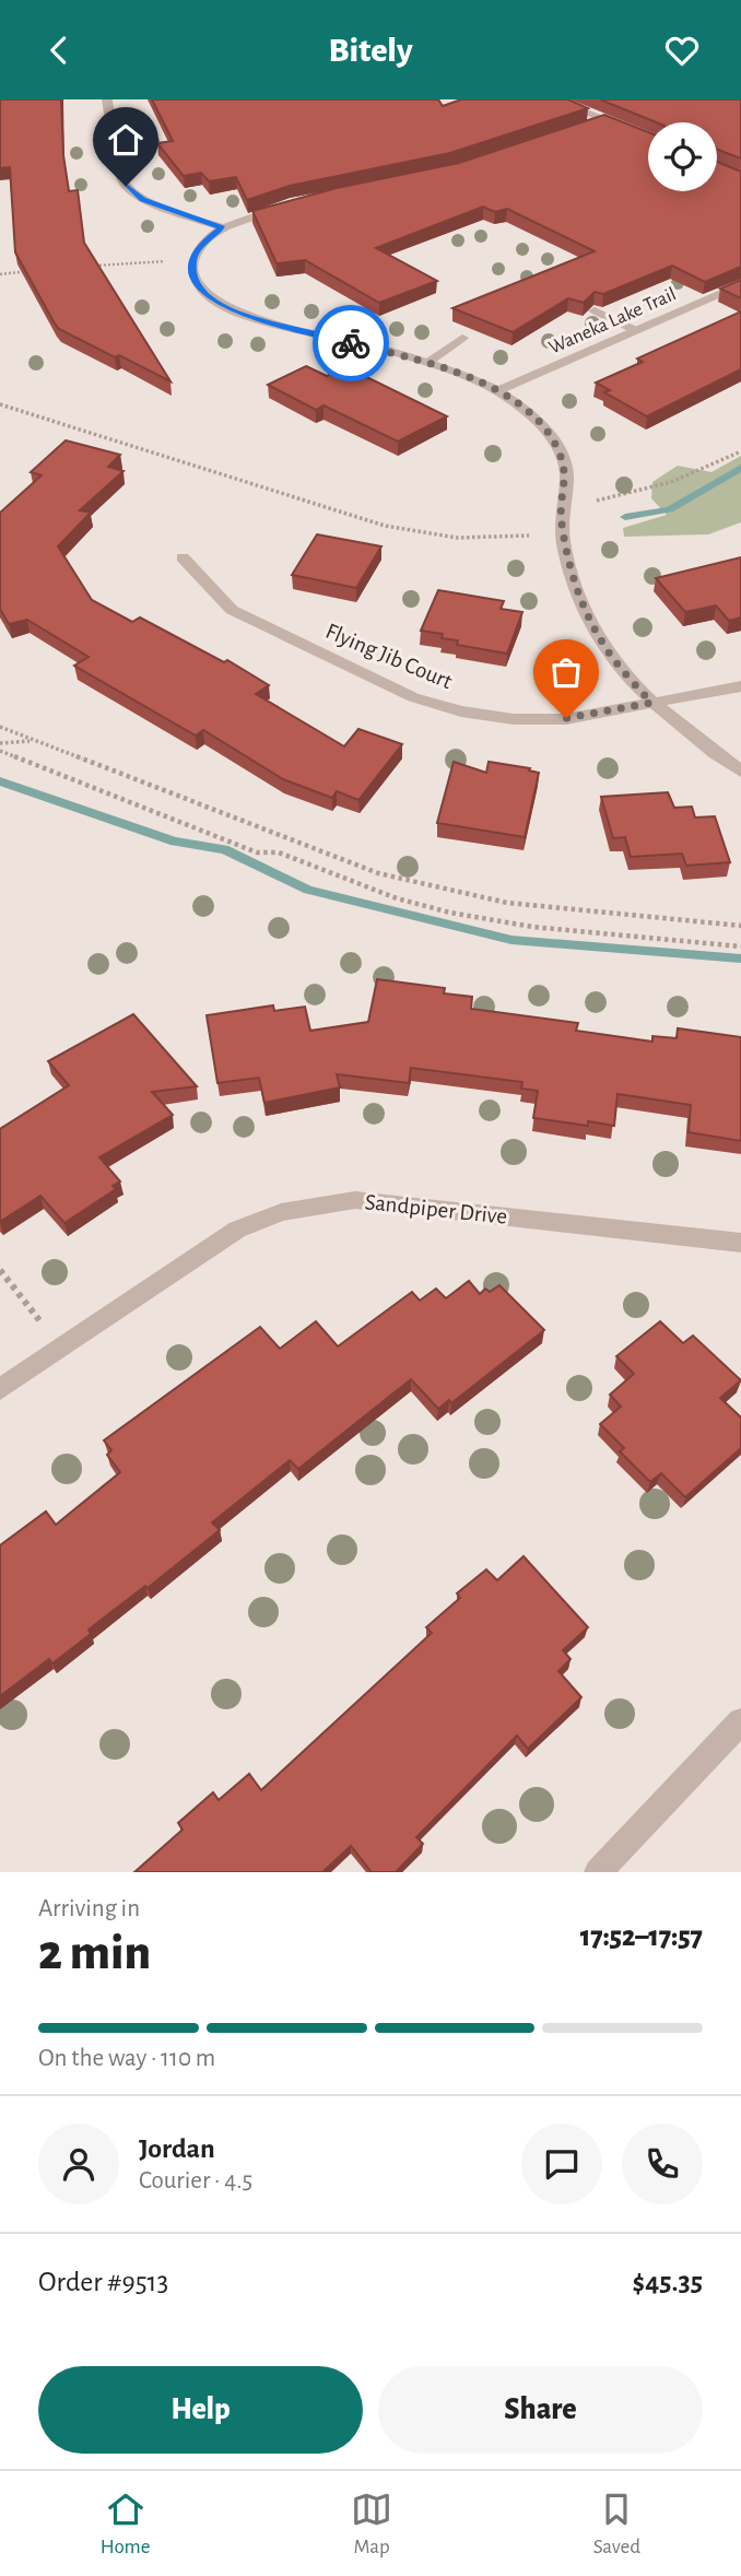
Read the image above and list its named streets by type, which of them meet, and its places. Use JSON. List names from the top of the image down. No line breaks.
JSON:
{"streets":{"street":["Waneka Lake Trail","Flying Jib Court","Sandpiper Drive"]},"page":{"header":"Bitely","heading":["2 min","Arriving in","17:52–17:57"],"panel":["Jordan","Courier · 4.5","Order #9513","$45.35"],"bar":"On the way · 110 m","buttons":["Help","Share"],"tabs":["Home","Map","Saved"]}}
